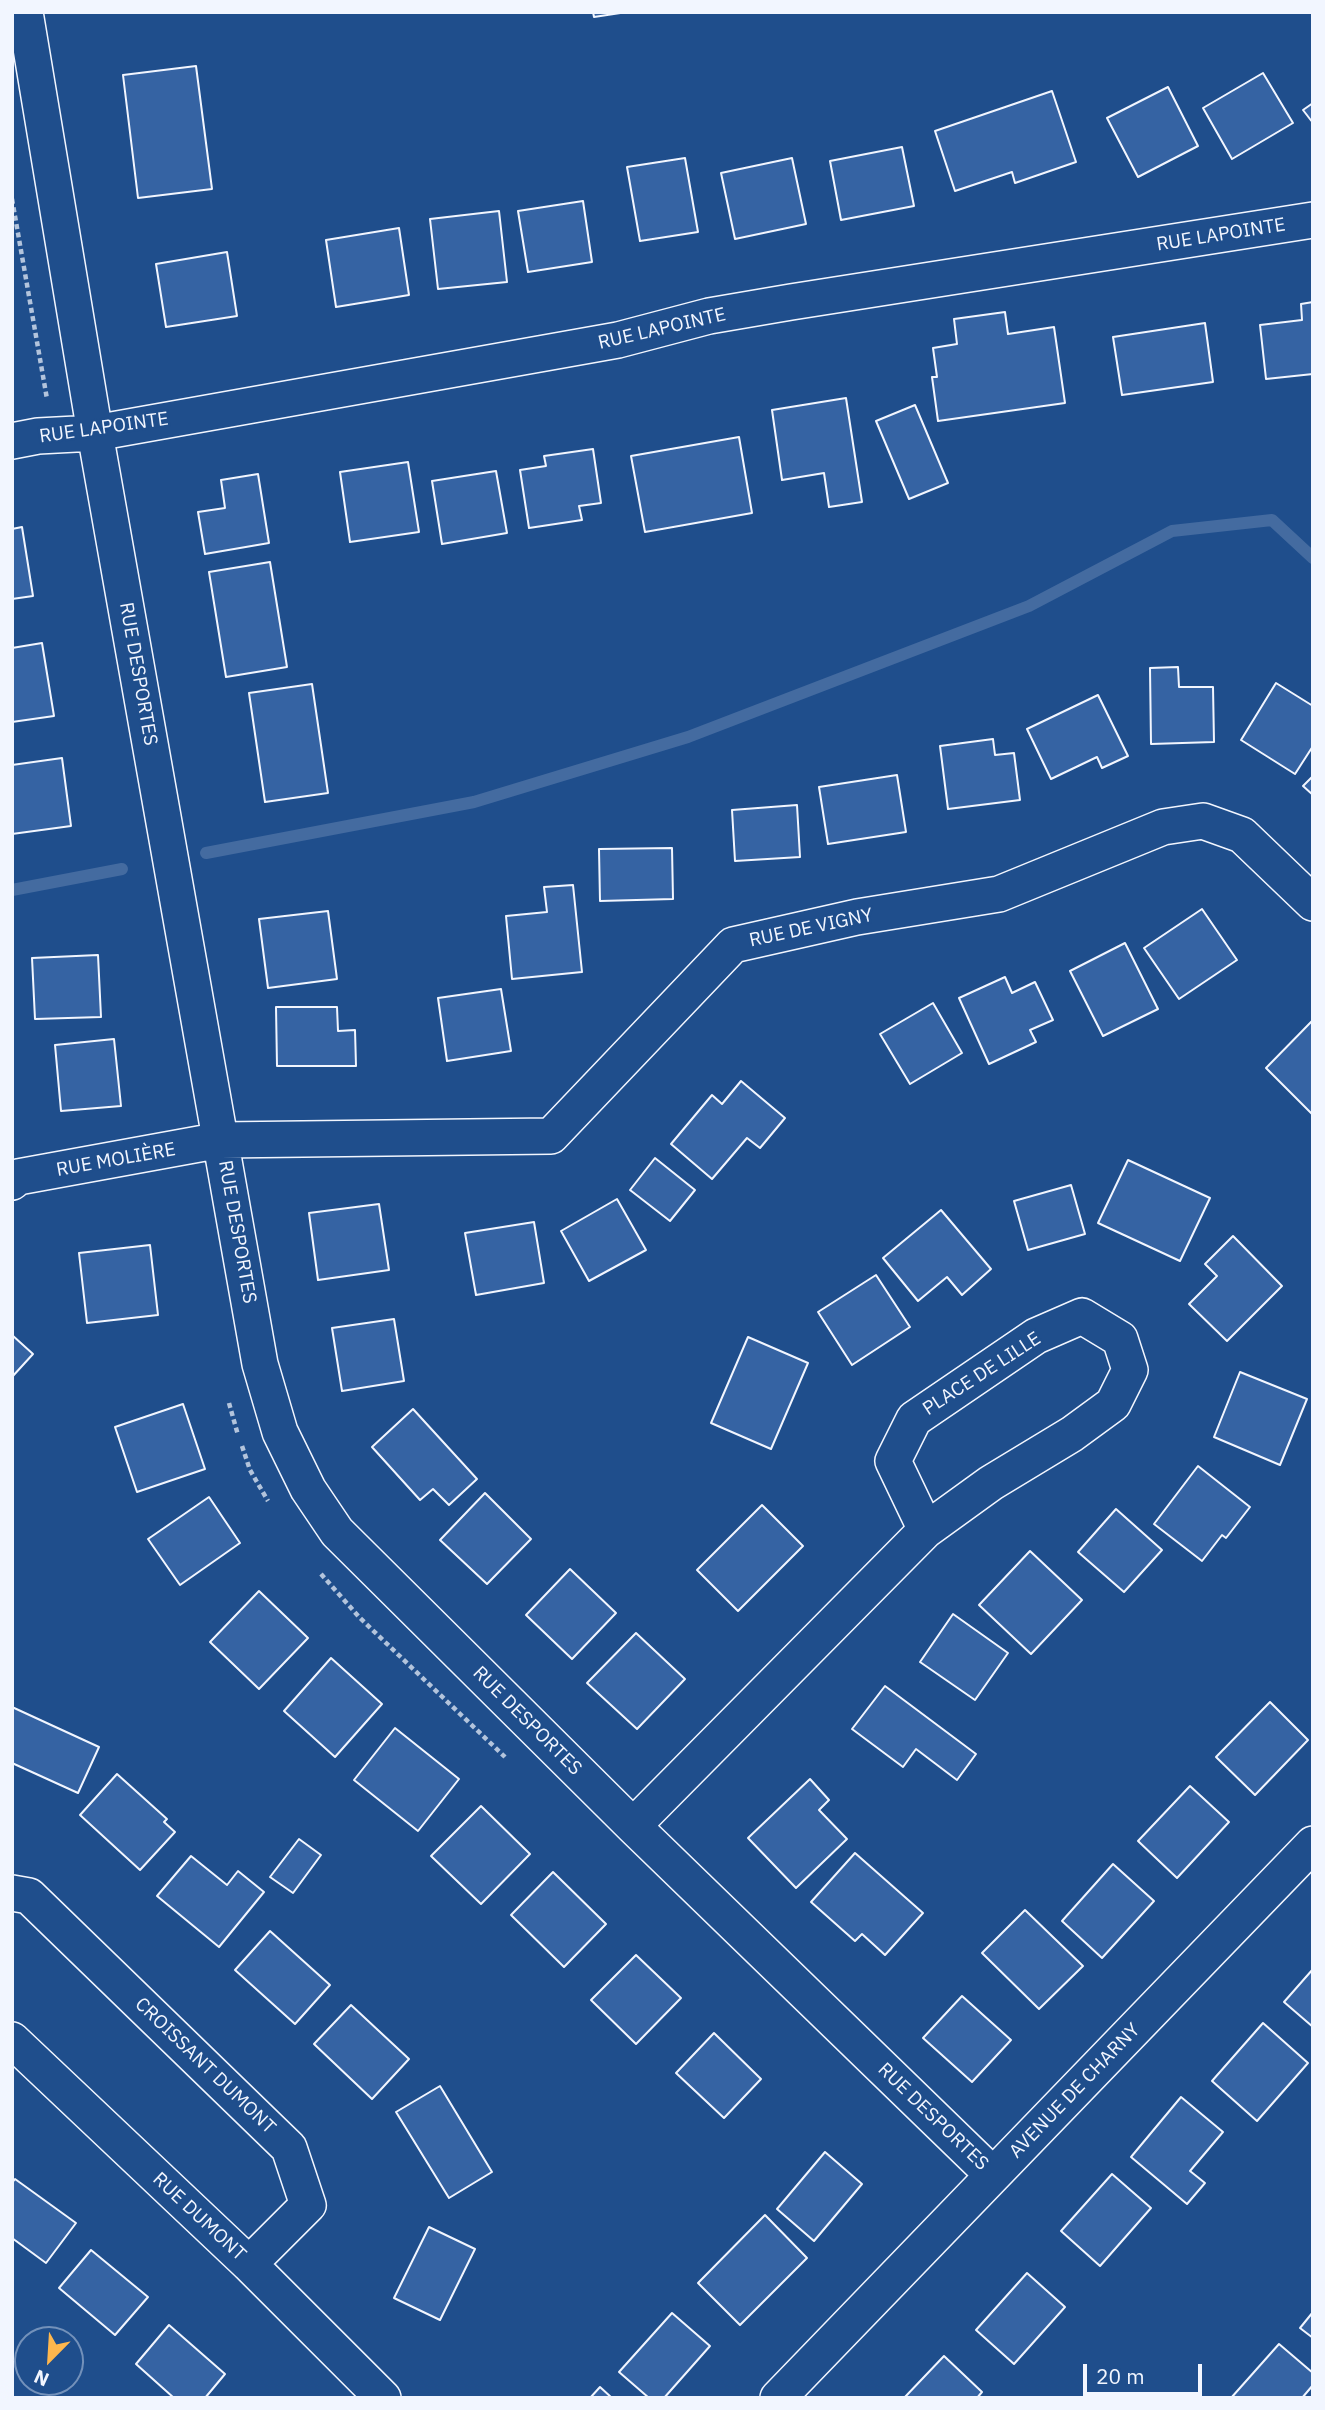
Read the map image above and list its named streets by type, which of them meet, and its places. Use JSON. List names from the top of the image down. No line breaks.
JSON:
{"streets":{"street":["RUE LAPOINTE","RUE DESPORTES","RUE DE VIGNY","RUE MOLIÈRE","PLACE DE LILLE","CROISSANT DUMONT","AVENUE DE CHARNY","RUE DUMONT"]},"crossings":[["RUE LAPOINTE","RUE DESPORTES"],["RUE DESPORTES","RUE DE VIGNY"],["RUE DESPORTES","RUE MOLIÈRE"],["RUE DESPORTES","PLACE DE LILLE"],["RUE DESPORTES","AVENUE DE CHARNY"],["RUE DE VIGNY","RUE MOLIÈRE"],["CROISSANT DUMONT","RUE DUMONT"]],"scale_bar":"20 m","north":"bottom left"}
